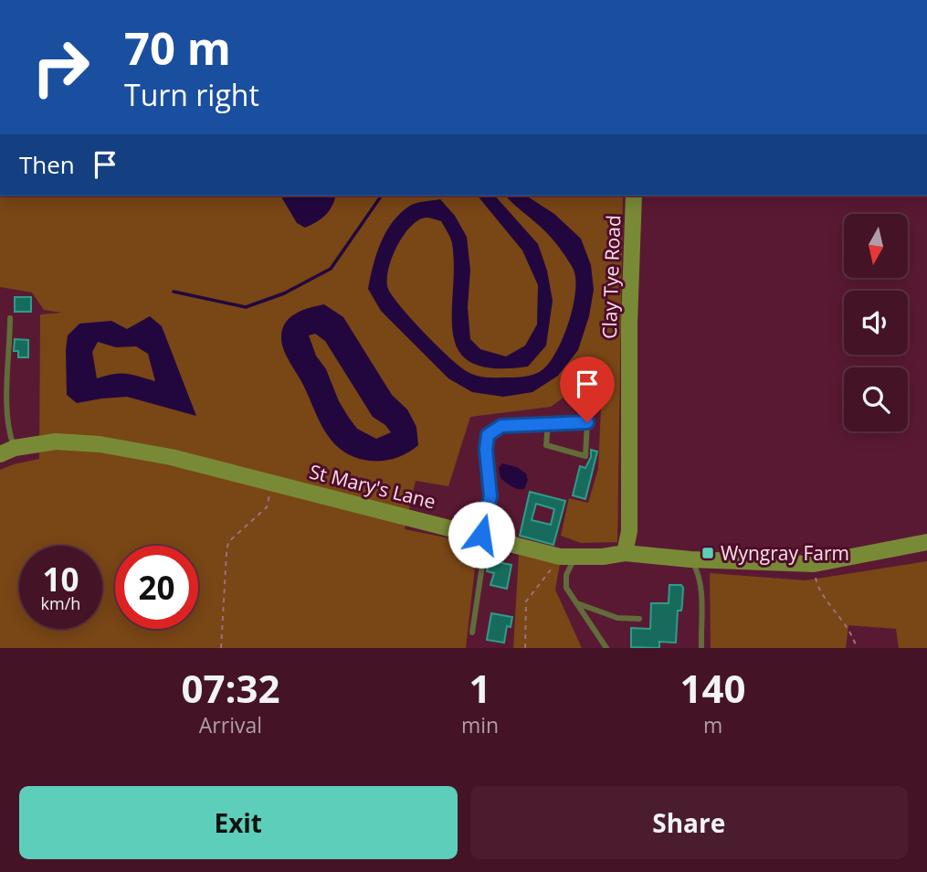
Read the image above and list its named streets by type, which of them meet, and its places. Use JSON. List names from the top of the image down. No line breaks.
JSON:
{"streets":{"main road":["Clay Tye Road","St Mary's Lane"]},"crossings":[["Clay Tye Road","St Mary's Lane"]],"places":{"transit":["Wyngray Farm"]},"north":"bottom","page":{"turn":["70 m","Turn right"],"then":"Then","speed":"10 km/h","limit":"20","eta":["07:32","Arrival","1","min","140","m"],"buttons":["Exit","Share"]}}
